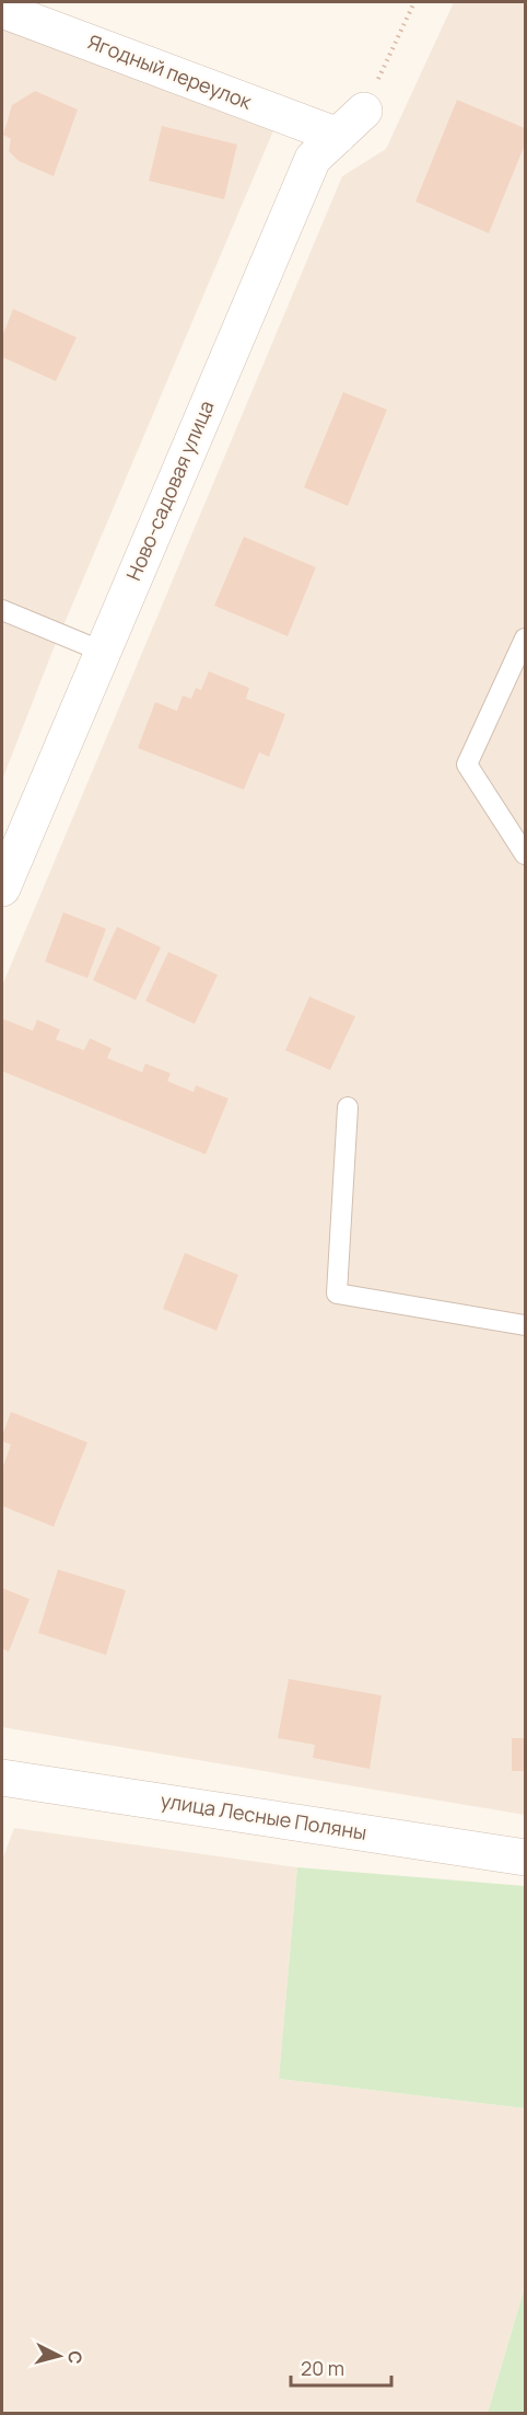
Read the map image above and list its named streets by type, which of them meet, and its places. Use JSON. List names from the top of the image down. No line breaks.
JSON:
{"streets":{"street":["Ягодный переулок","Ново-садовая улица","улица Лесные Поляны"]},"crossings":[["Ягодный переулок","Ново-садовая улица"]],"scale_bar":"20 m","north":"right"}
